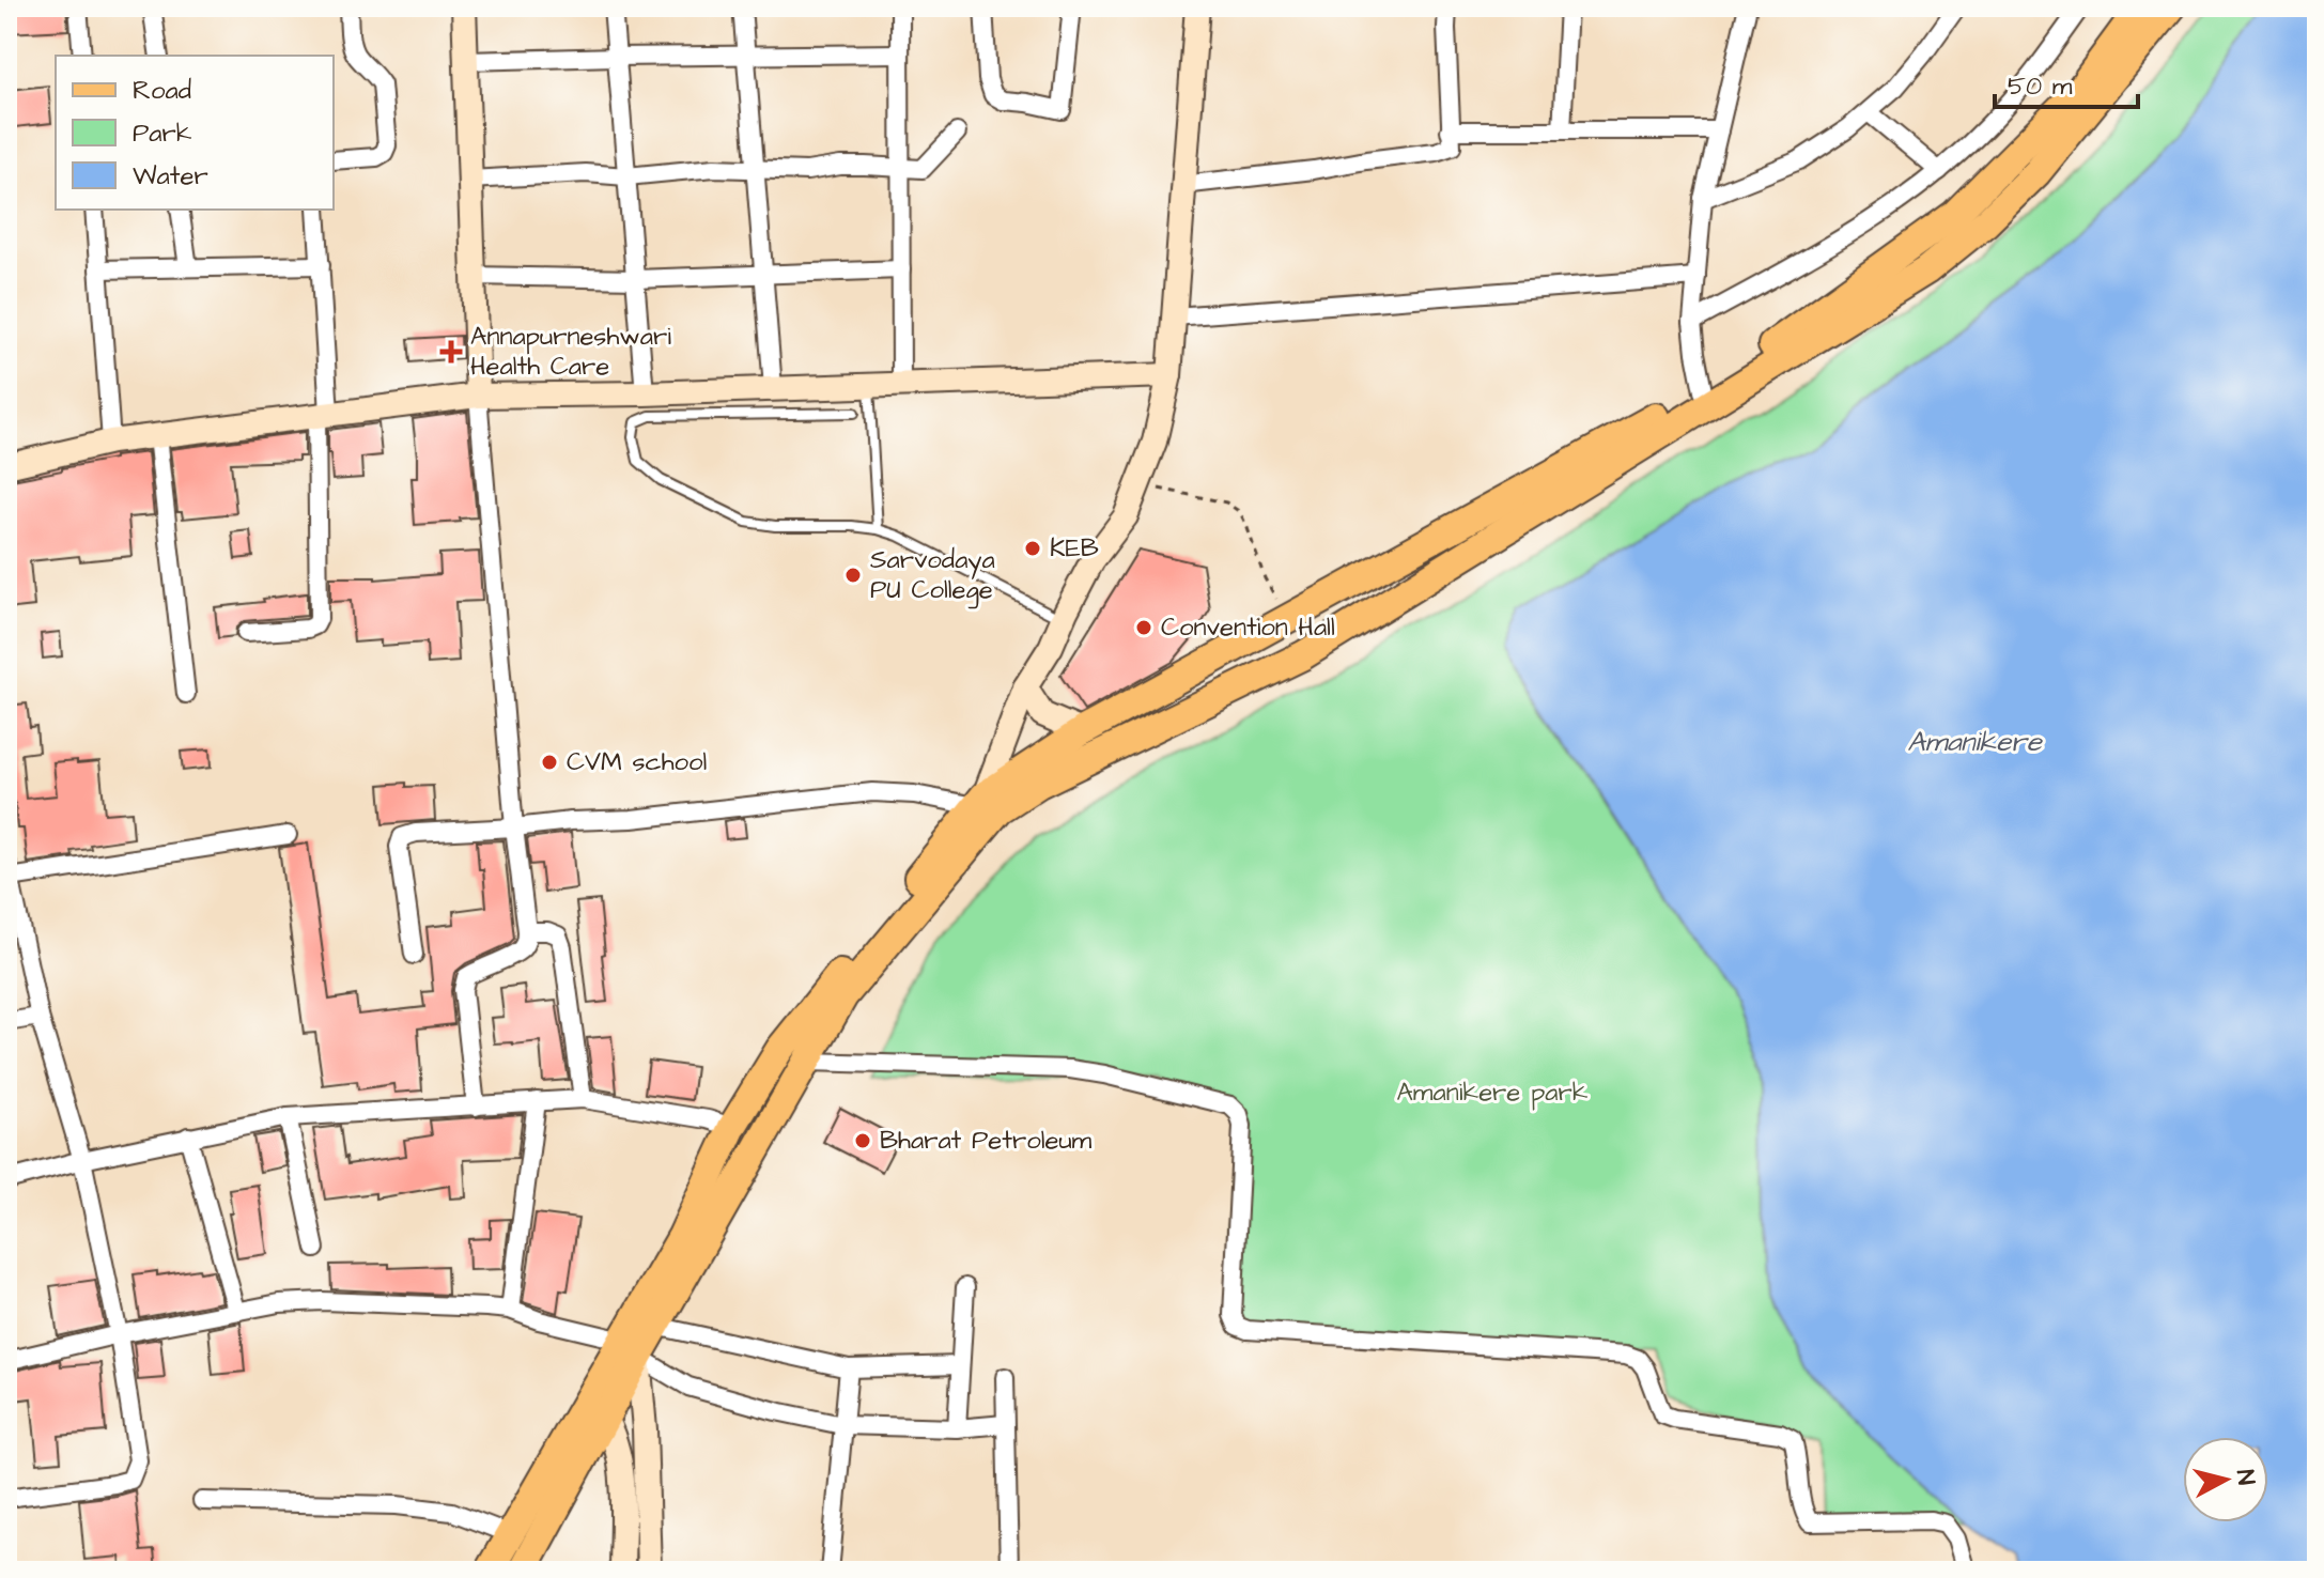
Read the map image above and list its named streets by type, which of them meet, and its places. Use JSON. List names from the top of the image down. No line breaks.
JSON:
{"water":["Amanikere"],"parks":["Amanikere park"],"places":{"health":["Annapurneshwari Health Care"],"other":["KEB","Sarvodaya PU College","Convention Hall","CVM school","Bharat Petroleum"]},"legend":["Road","Park","Water"],"scale_bar":"50 m","north":"right"}
